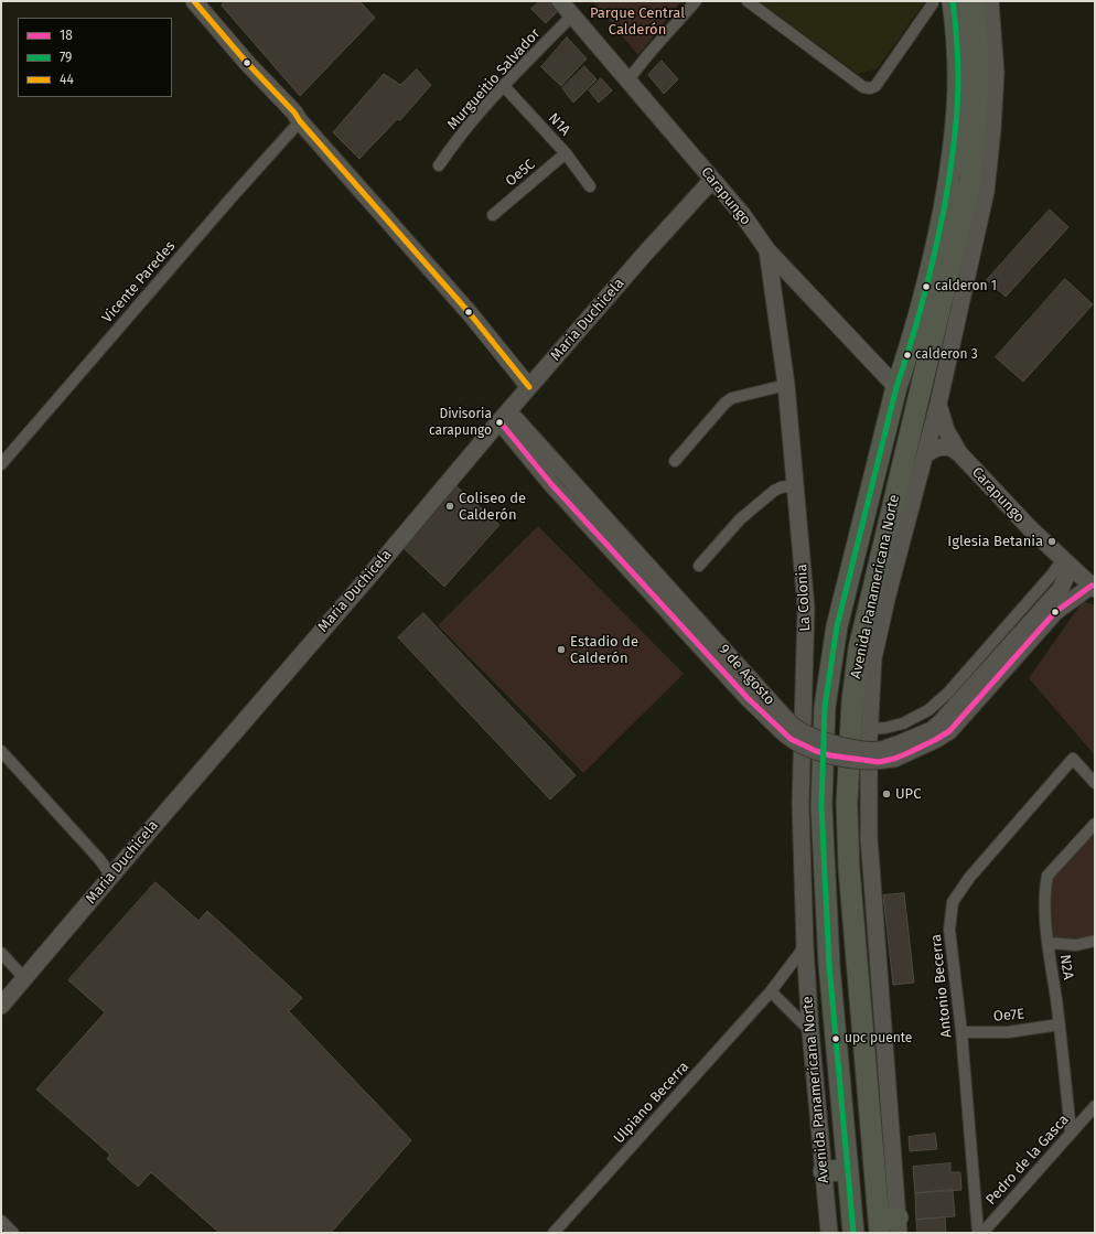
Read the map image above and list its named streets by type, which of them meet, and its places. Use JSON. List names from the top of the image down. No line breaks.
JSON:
{"streets":{"highway":["Avenida Panamericana Norte"],"main road":["Carapungo","Maria Duchicela","La Colonia","9 de Agosto"],"street":["Murgueitio Salvador","N1A","Oe5C","Vicente Paredes","N2A","Antonio Becerra","Oe7E","Ulpiano Becerra","Pedro de la Gasca"]},"crossings":[["Murgueitio Salvador","N1A"],["Murgueitio Salvador","Carapungo"],["N1A","Oe5C"],["Carapungo","Maria Duchicela"],["Carapungo","Avenida Panamericana Norte"],["Carapungo","La Colonia"],["Carapungo","9 de Agosto"],["Maria Duchicela","9 de Agosto"],["Avenida Panamericana Norte","La Colonia"],["Avenida Panamericana Norte","Ulpiano Becerra"],["La Colonia","Ulpiano Becerra"],["N2A","Oe7E"],["N2A","Pedro de la Gasca"],["Antonio Becerra","Oe7E"]],"parks":["Parque Central Calderón"],"places":["calderon 1","calderon 3","Divisoria carapungo","Coliseo de Calderón","Iglesia Betania","Estadio de Calderón","UPC","upc puente"],"lines":["transit line 79","transit line 44","transit line 18"],"legend":["18","79","44"]}
